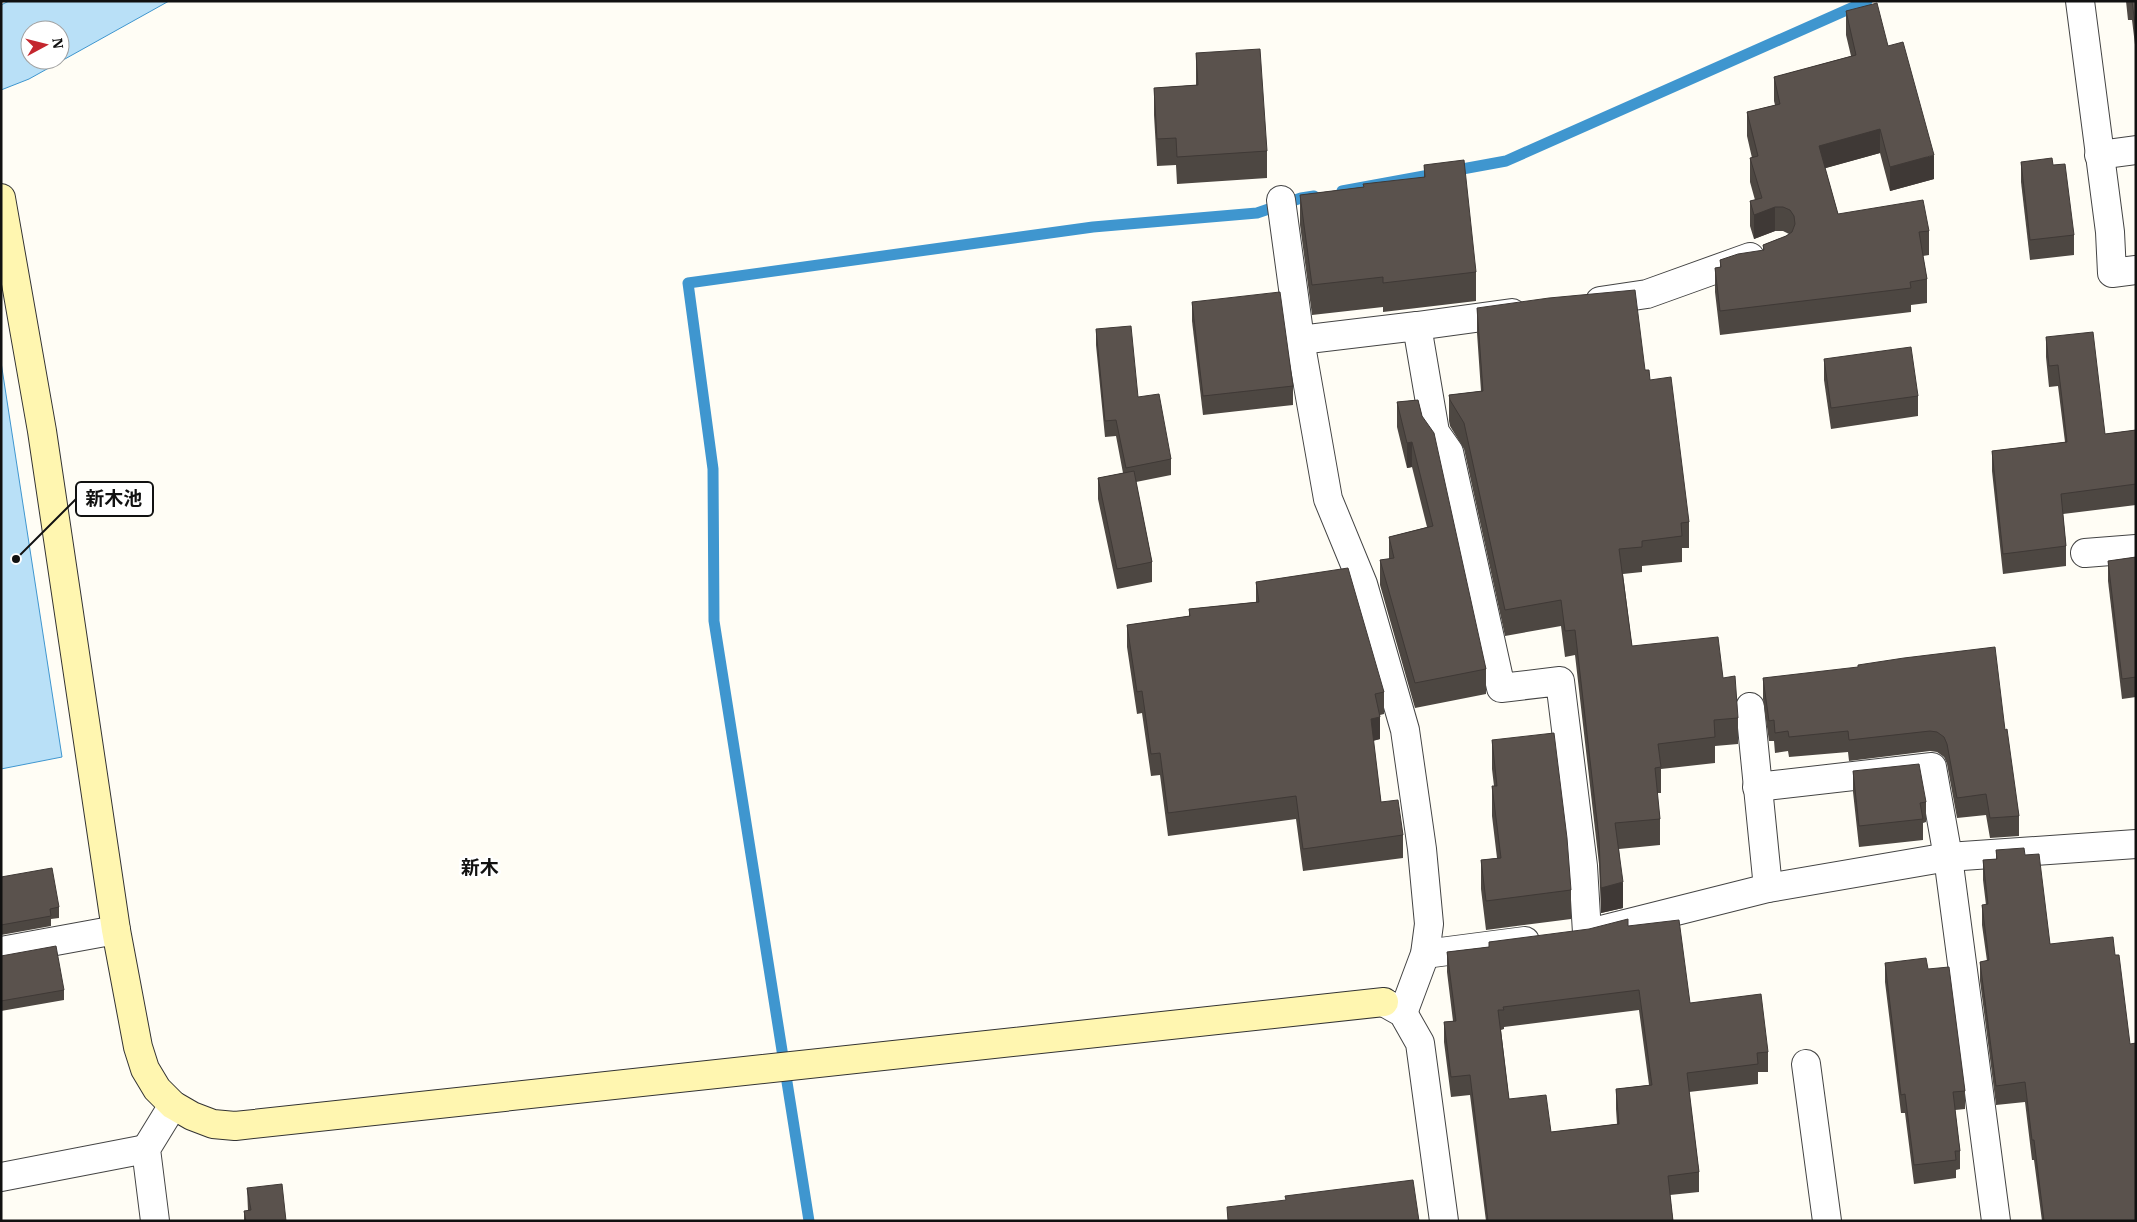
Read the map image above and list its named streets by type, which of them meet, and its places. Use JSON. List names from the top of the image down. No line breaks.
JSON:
{"districts":["新木"],"places":["新木池"],"north":"right"}
